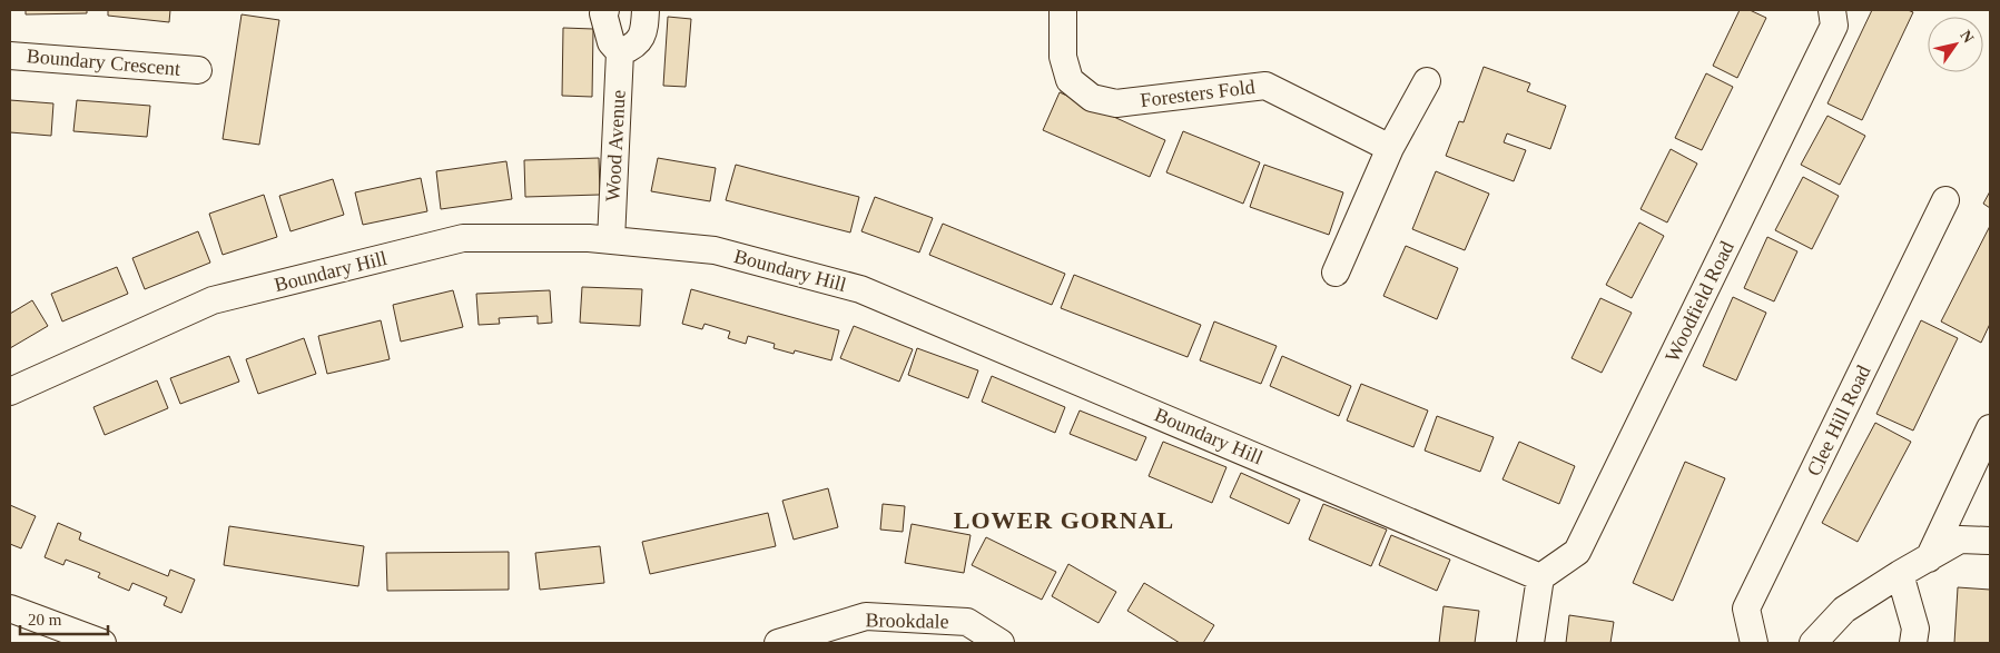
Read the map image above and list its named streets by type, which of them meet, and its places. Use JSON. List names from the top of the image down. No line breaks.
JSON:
{"streets":{"street":["Boundary Crescent","Foresters Fold","Wood Avenue","Boundary Hill","Woodfield Road","Clee Hill Road","Brookdale"]},"crossings":[["Wood Avenue","Boundary Hill"],["Boundary Hill","Woodfield Road"]],"districts":["LOWER GORNAL"],"scale_bar":"20 m","north":"top right"}
